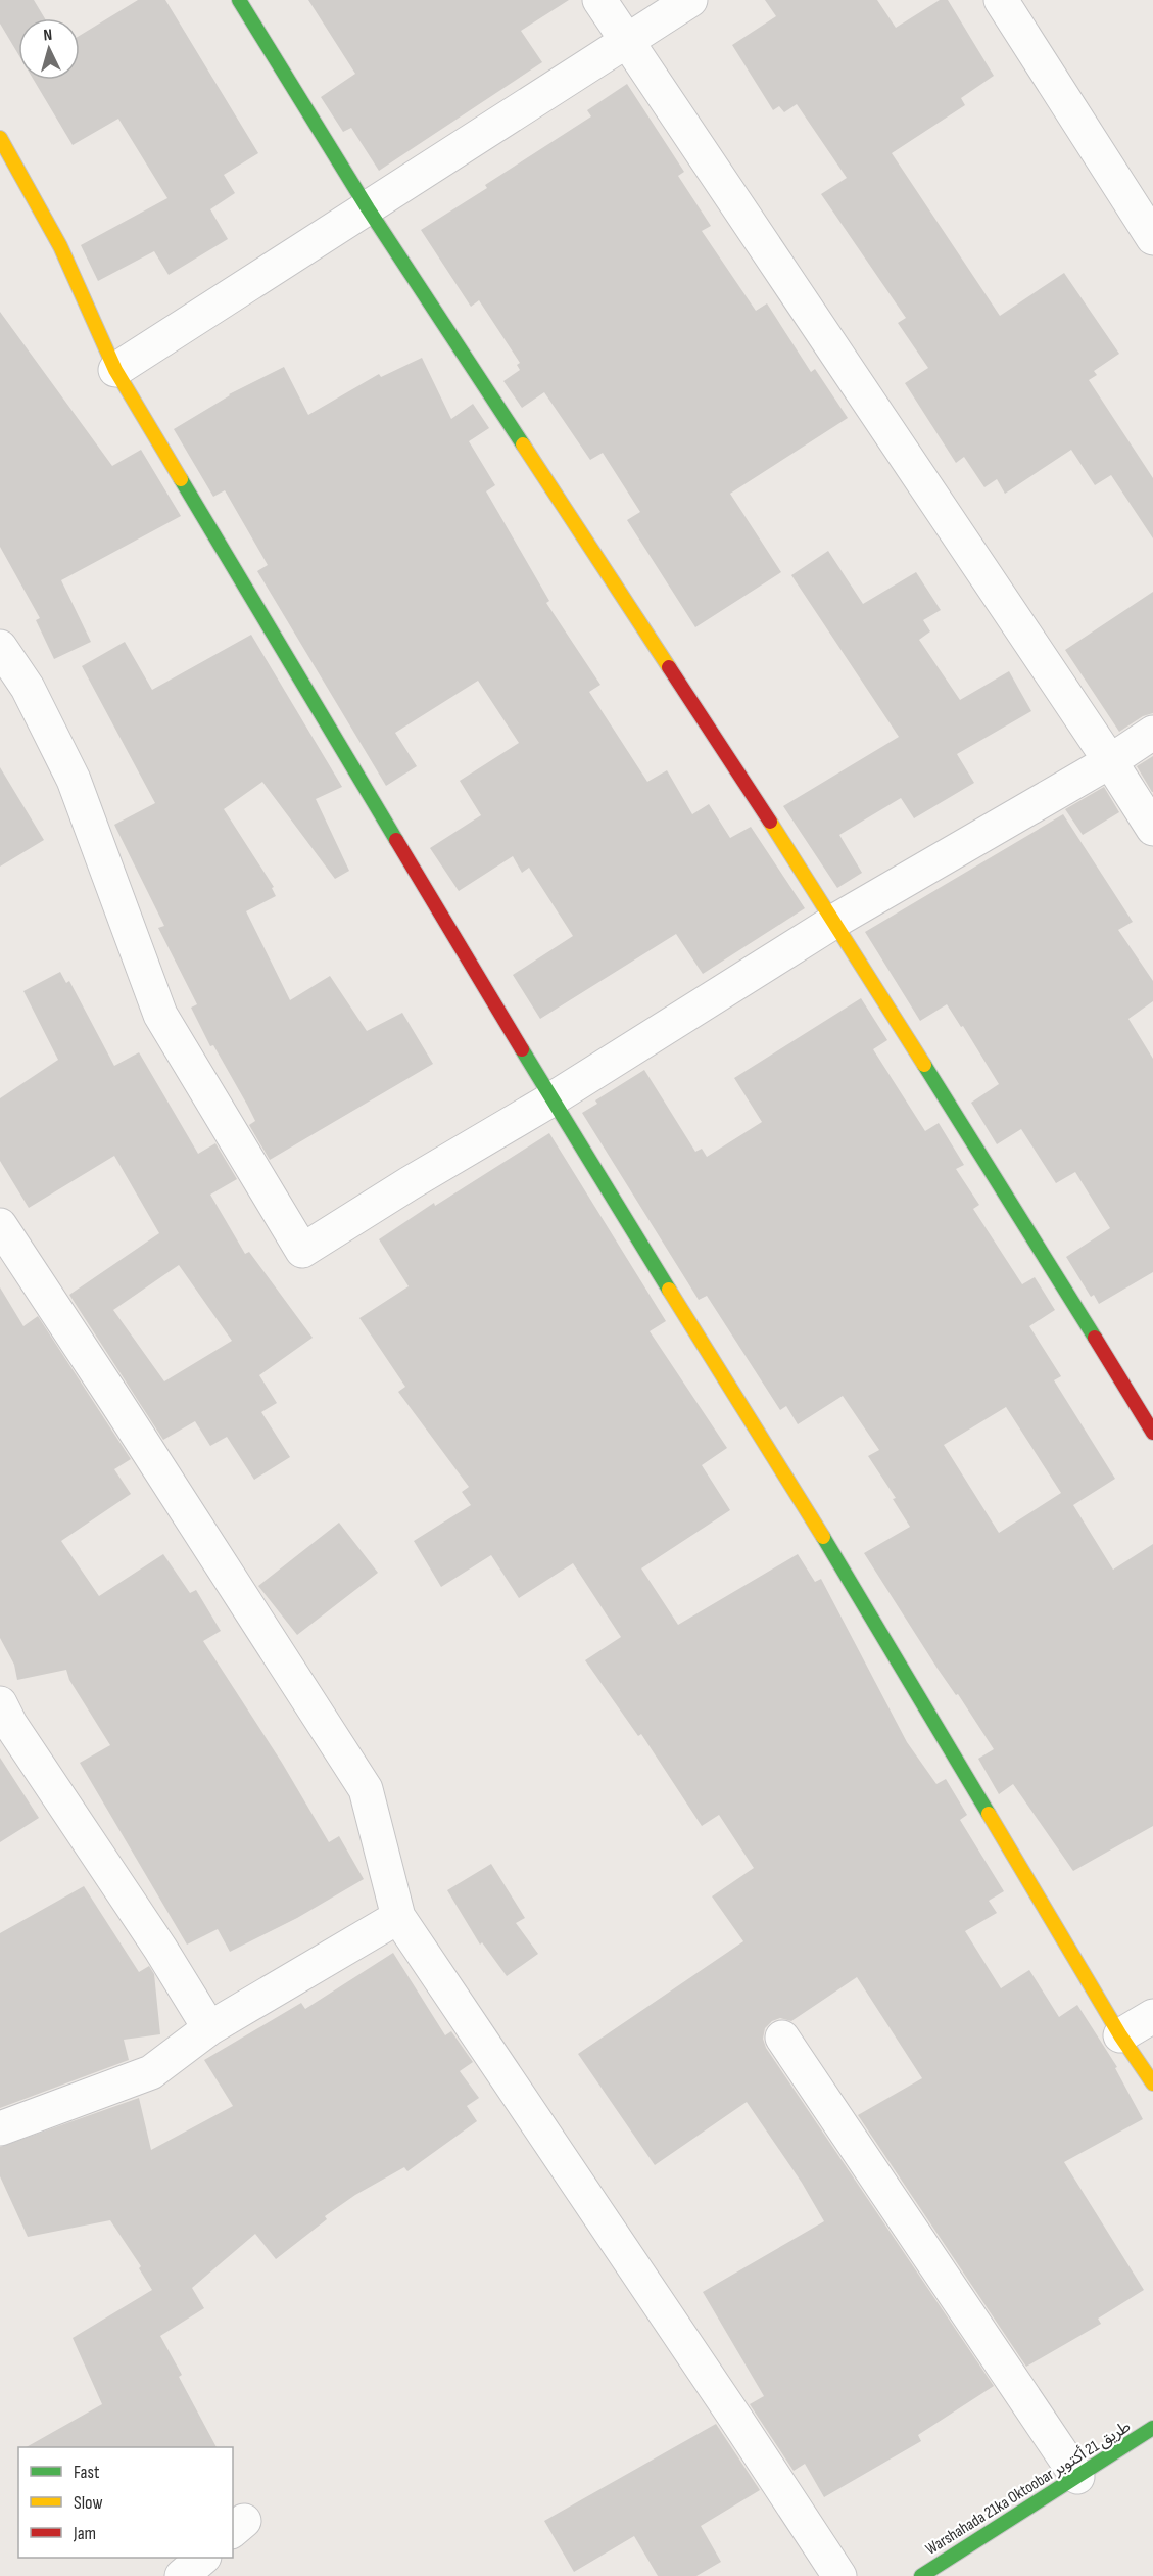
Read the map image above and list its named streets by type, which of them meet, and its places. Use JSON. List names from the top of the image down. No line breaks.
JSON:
{"streets":{"street":["Warshahada 21ka Oktoobar طريق 21 أكتوبر"]},"legend":["Fast","Slow","Jam"],"north":"top"}
